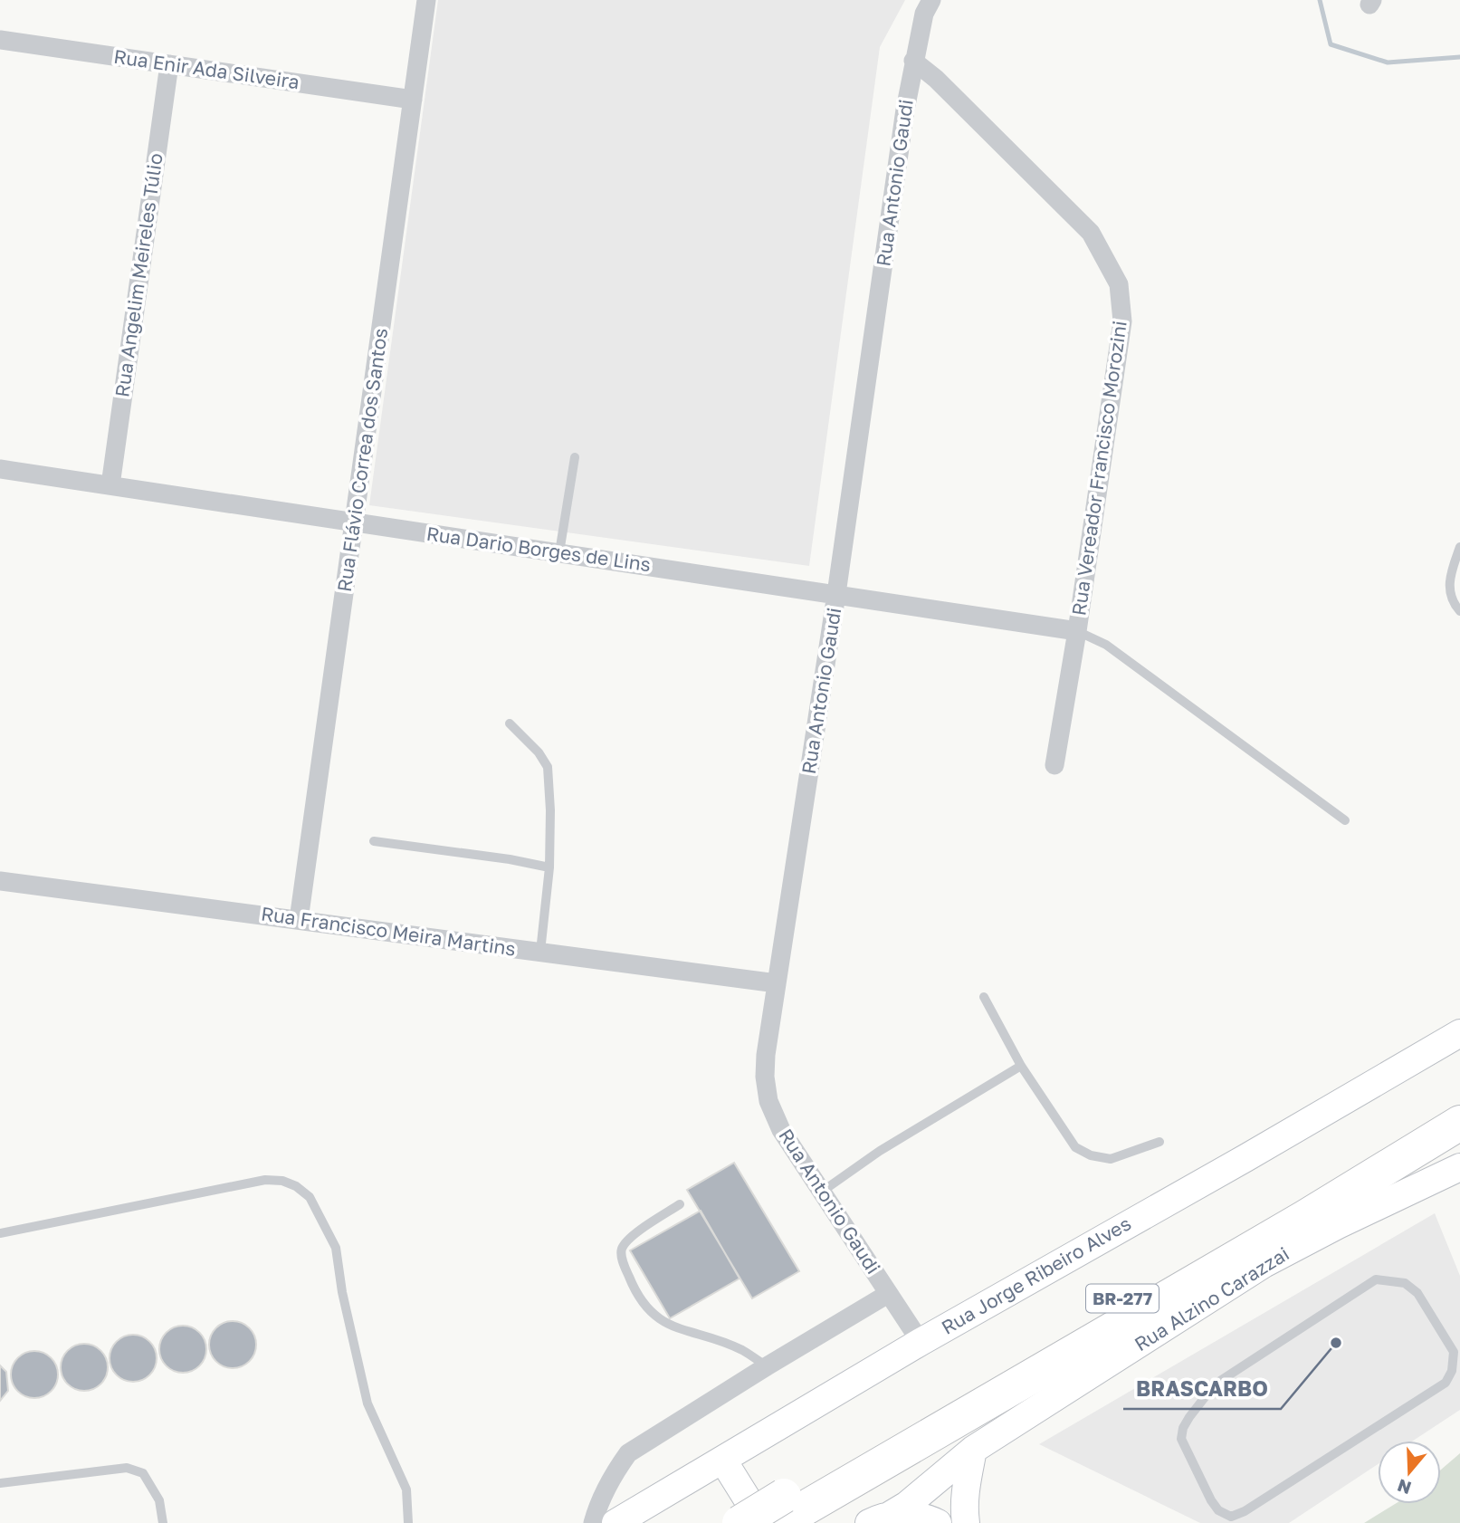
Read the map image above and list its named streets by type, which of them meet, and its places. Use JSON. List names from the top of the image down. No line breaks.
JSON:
{"streets":{"highway":["BR-277"],"main road":["Rua Jorge Ribeiro Alves","Rua Alzino Carazzai"],"street":["Rua Enir Ada Silveira","Rua Antonio Gaudi","Rua Angelim Meireles Túlio","Rua Flávio Correa dos Santos","Rua Vereador Francisco Morozini","Rua Dario Borges de Lins","Rua Francisco Meira Martins"]},"crossings":[["Rua Enir Ada Silveira","Rua Angelim Meireles Túlio"],["Rua Enir Ada Silveira","Rua Flávio Correa dos Santos"],["Rua Antonio Gaudi","Rua Vereador Francisco Morozini"],["Rua Antonio Gaudi","Rua Dario Borges de Lins"],["Rua Antonio Gaudi","Rua Francisco Meira Martins"],["Rua Antonio Gaudi","Rua Jorge Ribeiro Alves"],["Rua Angelim Meireles Túlio","Rua Dario Borges de Lins"],["Rua Flávio Correa dos Santos","Rua Dario Borges de Lins"],["Rua Flávio Correa dos Santos","Rua Francisco Meira Martins"],["Rua Vereador Francisco Morozini","Rua Dario Borges de Lins"]],"places":["BRASCARBO"],"north":"bottom"}
